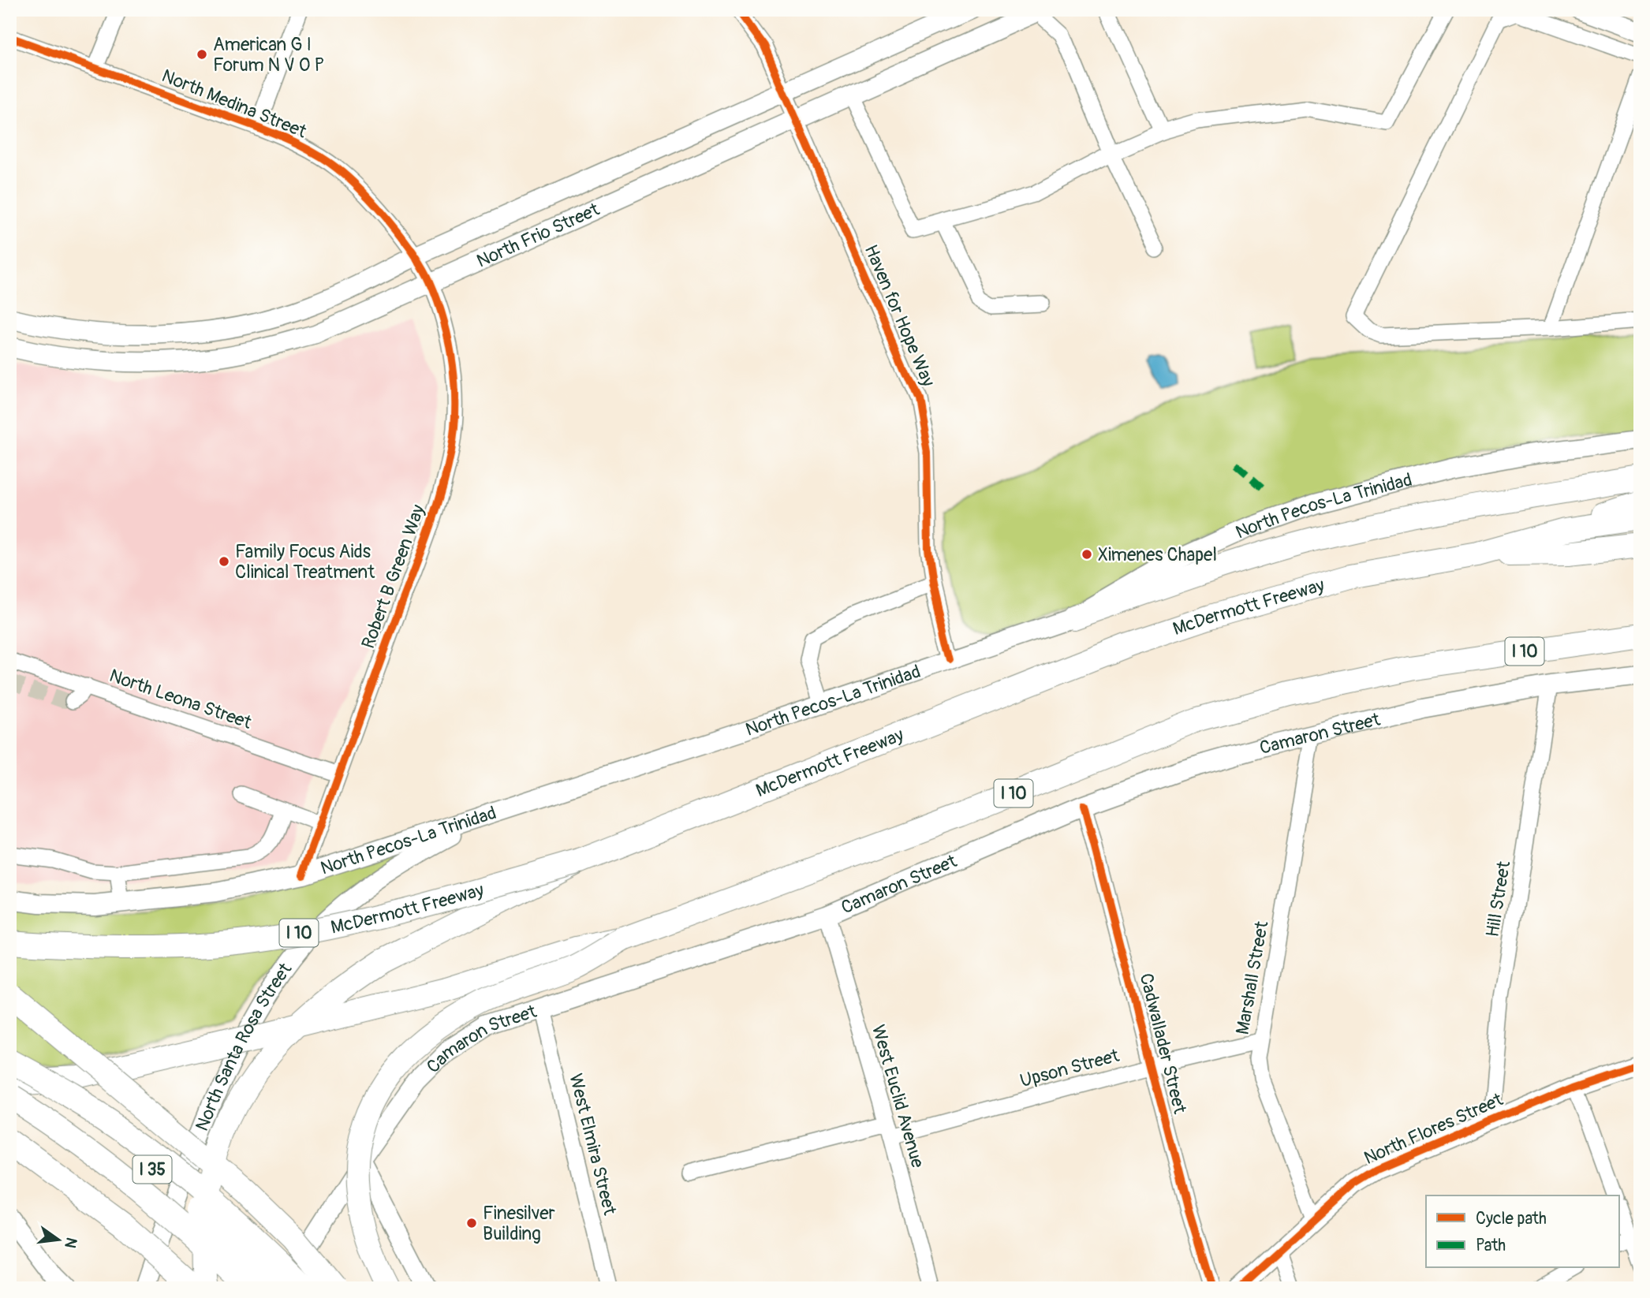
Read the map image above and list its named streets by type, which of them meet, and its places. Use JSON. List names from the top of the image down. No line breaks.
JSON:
{"streets":{"highway":["McDermott Freeway","I 10","I 35"],"main road":["North Frio Street","North Pecos-La Trinidad","Camaron Street","North Santa Rosa Street","North Flores Street"],"street":["North Medina Street","Haven for Hope Way","Robert B Green Way","North Leona Street","Hill Street","Marshall Street","Cadwallader Street","Upson Street","West Euclid Avenue","West Elmira Street"]},"crossings":[["North Medina Street","North Frio Street"],["North Medina Street","Robert B Green Way"],["North Frio Street","Haven for Hope Way"],["North Frio Street","Robert B Green Way"],["Haven for Hope Way","North Pecos-La Trinidad"],["North Pecos-La Trinidad","Robert B Green Way"],["North Pecos-La Trinidad","North Santa Rosa Street"],["Robert B Green Way","North Leona Street"],["Camaron Street","Hill Street"],["Camaron Street","Marshall Street"],["Camaron Street","Cadwallader Street"],["Camaron Street","West Euclid Avenue"],["Camaron Street","West Elmira Street"],["Camaron Street","I 35"],["Hill Street","North Flores Street"],["Marshall Street","Upson Street"],["Marshall Street","North Flores Street"],["Cadwallader Street","Upson Street"],["Upson Street","West Euclid Avenue"]],"places":["American G I Forum N V O P","Ximenes Chapel","Family Focus Aids Clinical Treatment","Finesilver Building"],"legend":["Cycle path","Path"],"north":"right"}
